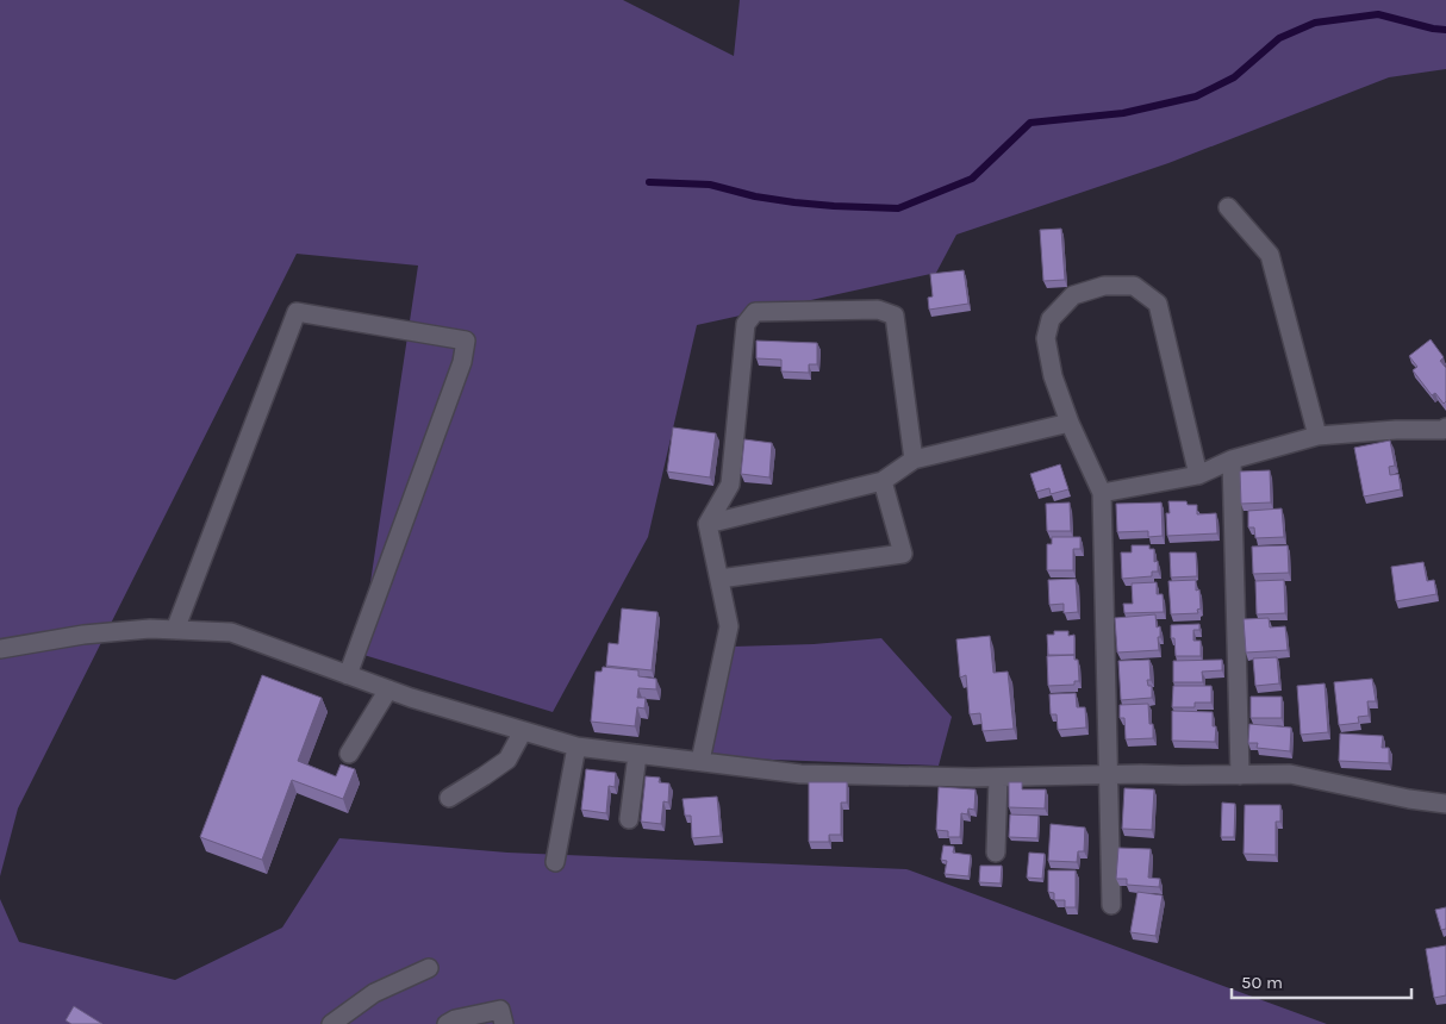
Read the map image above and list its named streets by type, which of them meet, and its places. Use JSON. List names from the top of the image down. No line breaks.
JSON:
{"scale_bar":"50 m"}
